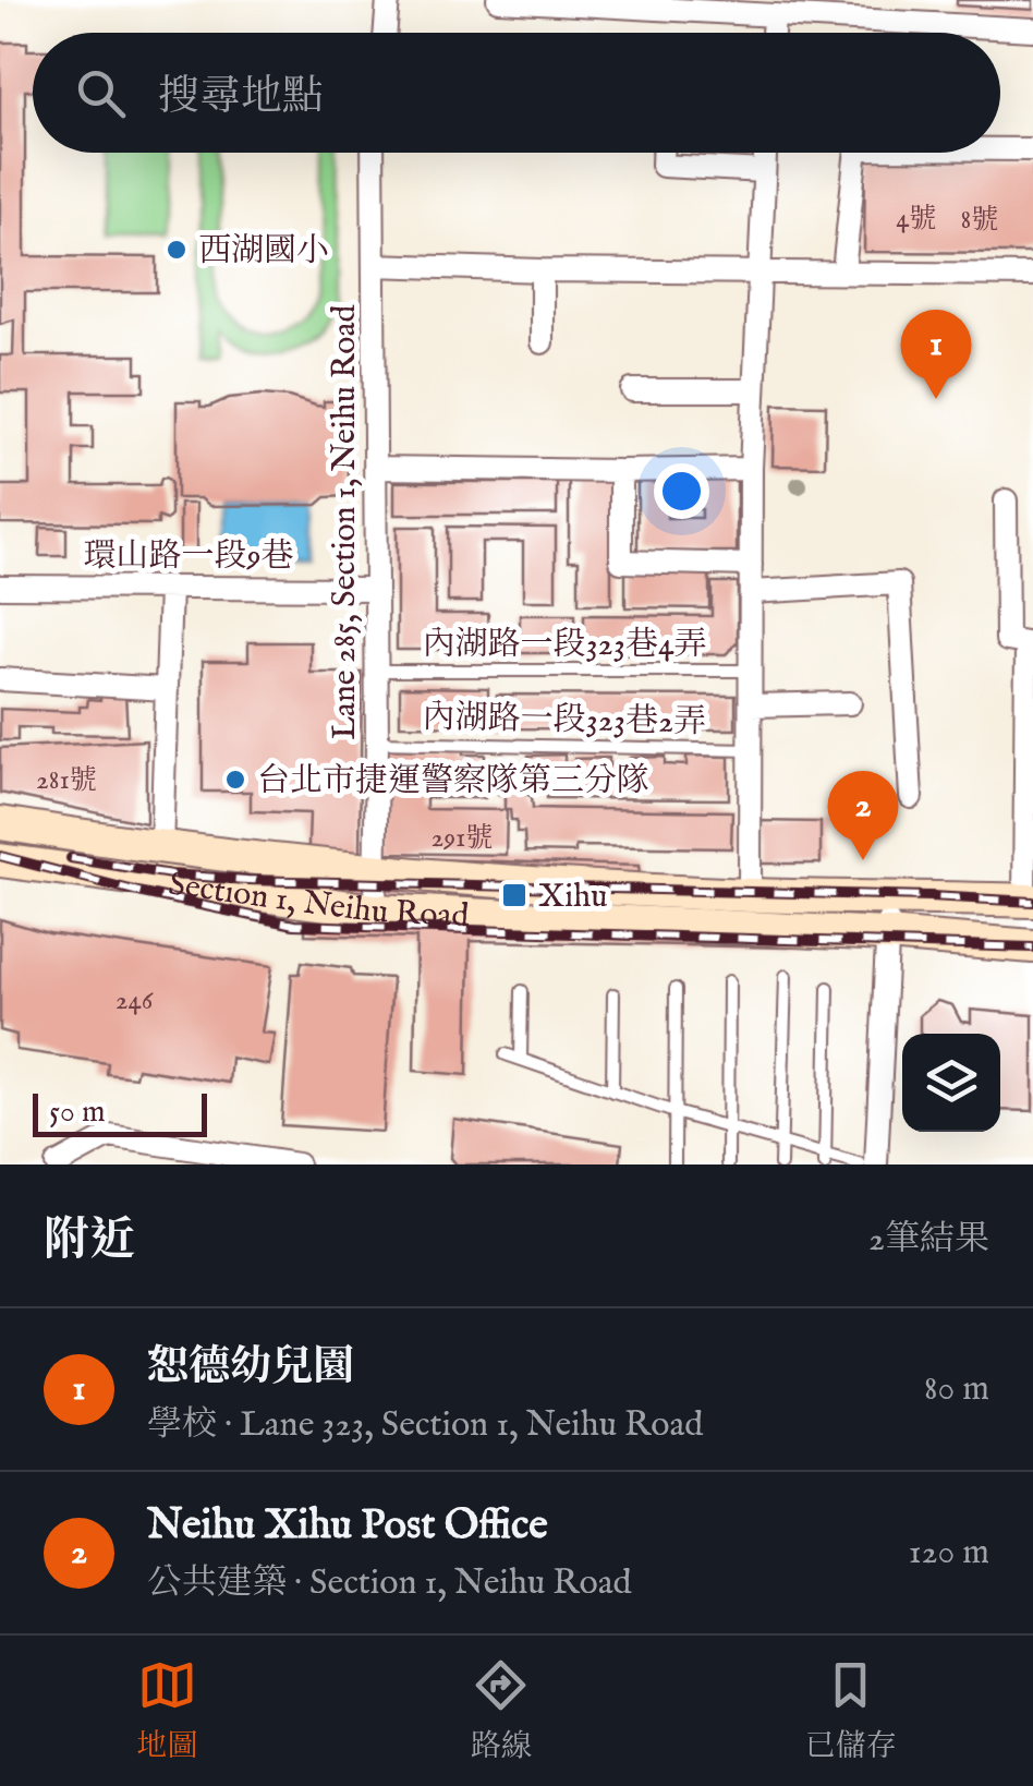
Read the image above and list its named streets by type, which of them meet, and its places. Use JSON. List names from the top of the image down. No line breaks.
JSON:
{"streets":{"main road":["Section 1, Neihu Road"],"street":["Lane 285, Section 1, Neihu Road","環山路一段9巷"],"lane":["內湖路一段323巷4弄","內湖路一段323巷2弄"]},"crossings":[["Lane 285, Section 1, Neihu Road","環山路一段9巷"],["Lane 285, Section 1, Neihu Road","內湖路一段323巷4弄"],["Lane 285, Section 1, Neihu Road","內湖路一段323巷2弄"],["Lane 285, Section 1, Neihu Road","Section 1, Neihu Road"]],"places":{"other":["西湖國小","台北市捷運警察隊第三分隊"],"transit":["Xihu"]},"house_numbers":["4號","8號","281號","291號","246"],"scale_bar":"50 m","page":{"search":"搜尋地點","pins":["1","2"],"scale":"50 m","heading":["附近","2筆結果"],"list":[{"mark":"1","name":"恕德幼兒園","note":"學校 · Lane 323, Section 1, Neihu Road","value":"80 m"},{"mark":"2","name":"Neihu Xihu Post Office","note":"公共建築 · Section 1, Neihu Road","value":"120 m"}],"nav":["地圖","路線","已儲存"]}}
